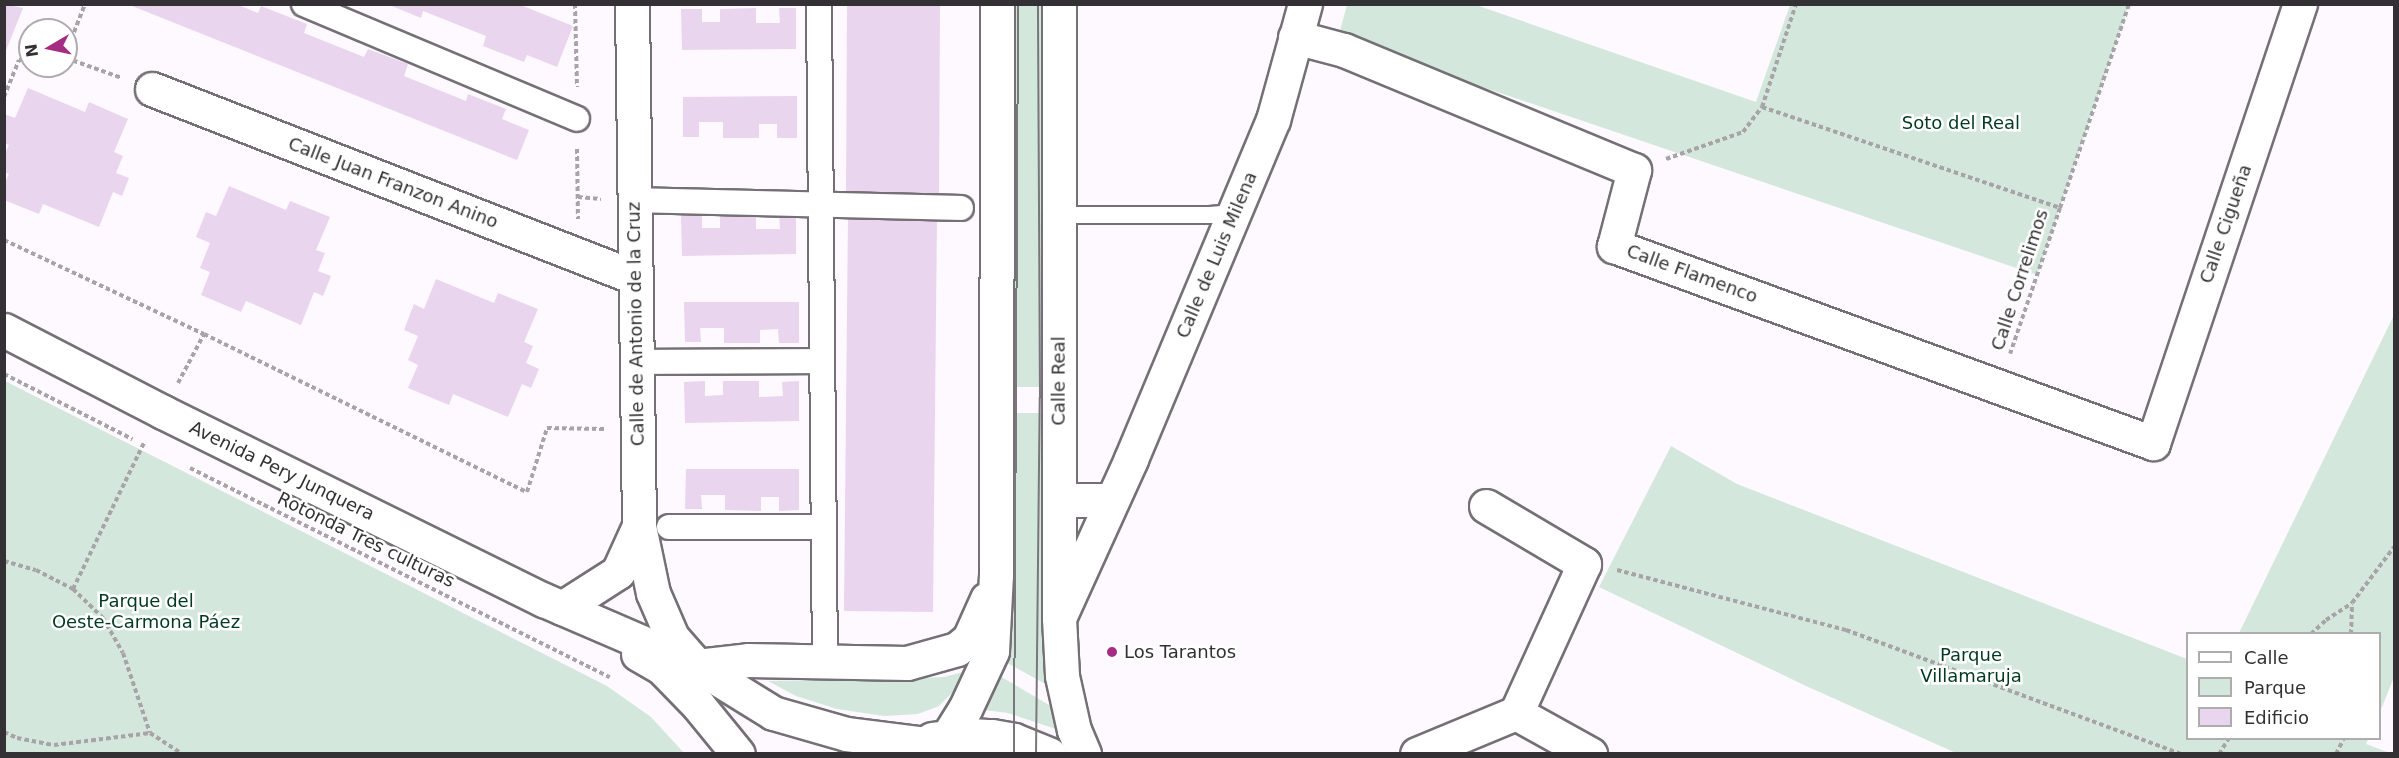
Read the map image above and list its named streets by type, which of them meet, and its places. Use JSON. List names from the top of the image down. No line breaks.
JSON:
{"streets":{"street":["Calle Juan Franzon Anino","Calle Cigueña","Calle de Luis Milena","Calle Flamenco","Calle de Antonio de la Cruz","Calle Real","Avenida Pery Junquera"],"path":["Calle Correlimos","Rotonda Tres culturas"]},"crossings":[["Calle Juan Franzon Anino","Calle de Antonio de la Cruz"],["Calle Cigueña","Calle Flamenco"],["Calle de Luis Milena","Calle Real"],["Calle Flamenco","Calle Correlimos"],["Calle de Antonio de la Cruz","Avenida Pery Junquera"]],"parks":["Soto del Real","Parque del Oeste-Carmona Páez","Parque Villamaruja"],"places":["Los Tarantos"],"legend":["Calle","Parque","Edificio"],"north":"left"}
